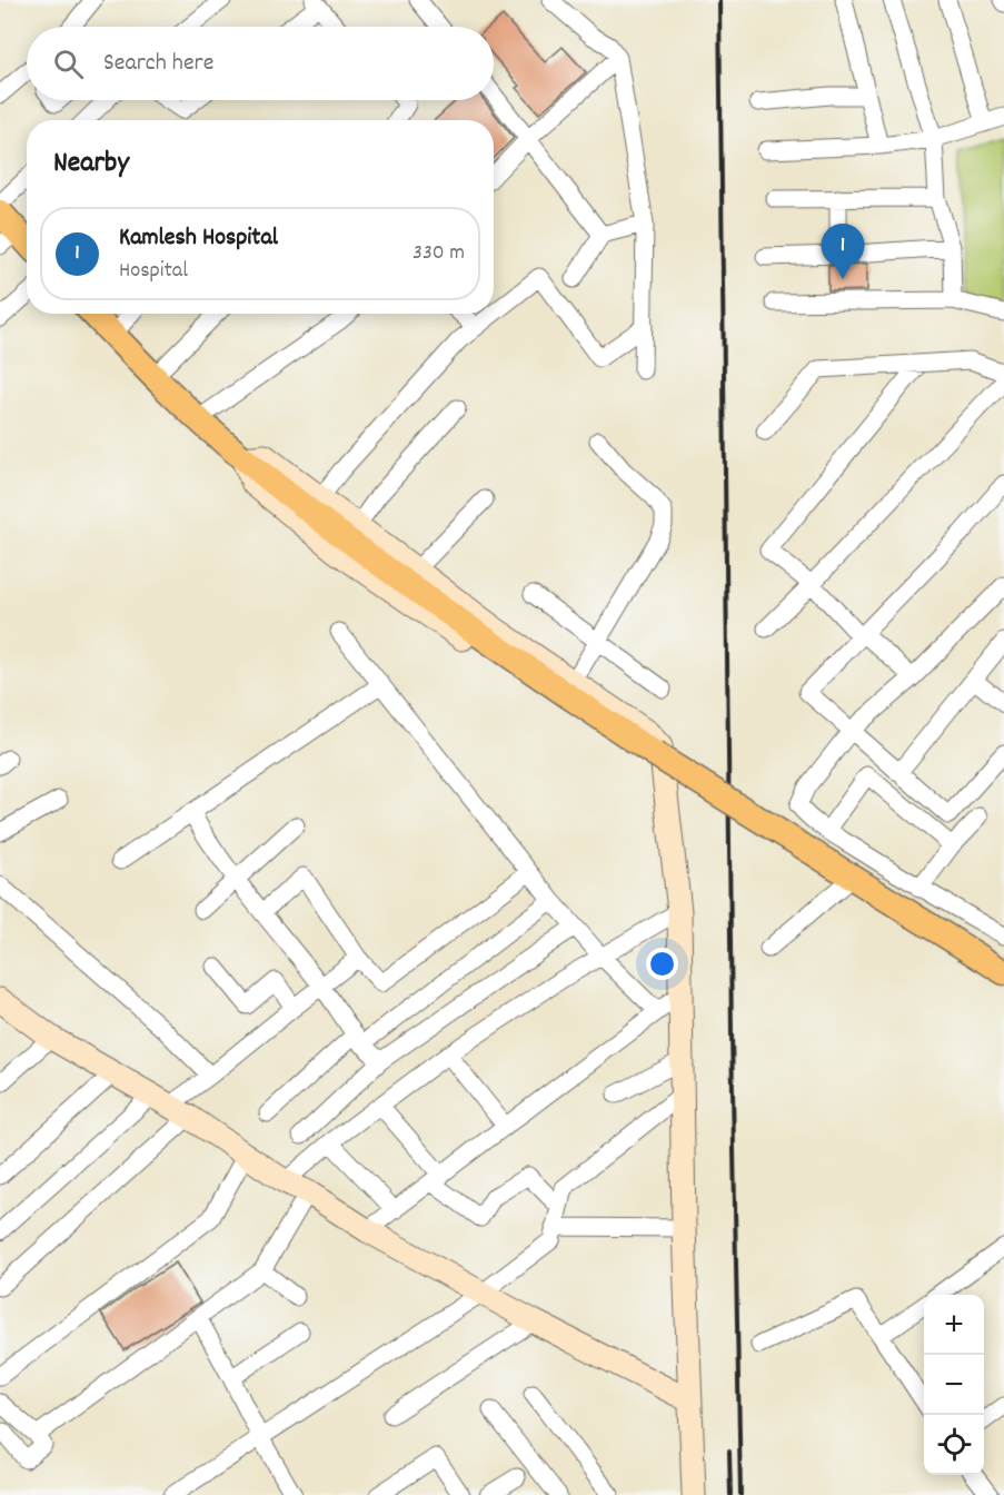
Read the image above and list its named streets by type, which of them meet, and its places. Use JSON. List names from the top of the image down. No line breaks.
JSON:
{"page":{"search":"Search here","heading":"Nearby","list":[{"mark":"1","name":"Kamlesh Hospital","note":"Hospital","value":"330 m"}],"pins":"1","map_buttons":["+","−"]}}
